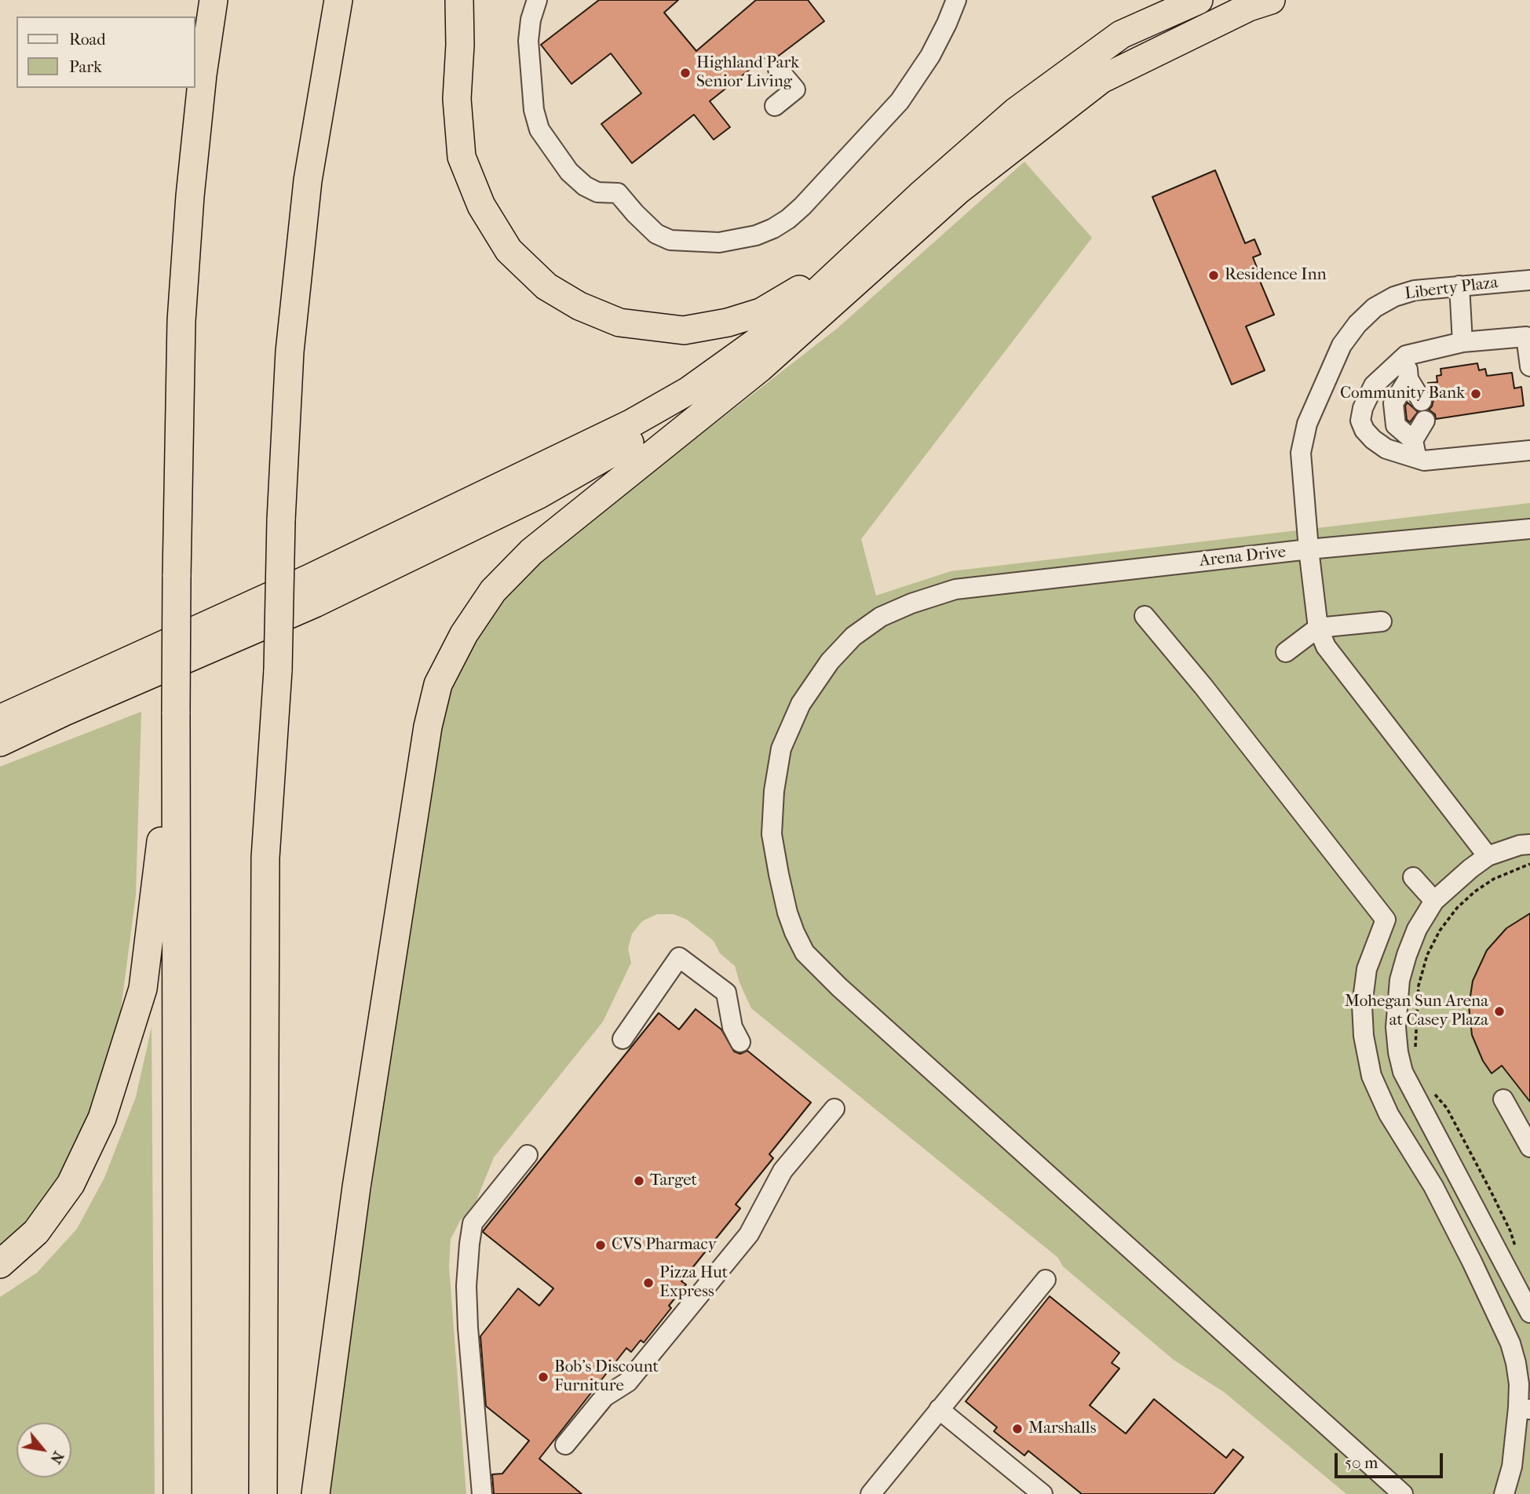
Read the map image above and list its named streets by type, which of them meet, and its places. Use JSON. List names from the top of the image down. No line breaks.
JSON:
{"streets":{"lane":["Liberty Plaza","Arena Drive"]},"crossings":[["Liberty Plaza","Arena Drive"]],"places":["Highland Park Senior Living","Residence Inn","Community Bank","Mohegan Sun Arena at Casey Plaza","Target","CVS Pharmacy","Pizza Hut Express","Bob's Discount Furniture","Marshalls"],"legend":["Road","Park"],"scale_bar":"50 m","north":"bottom right"}
